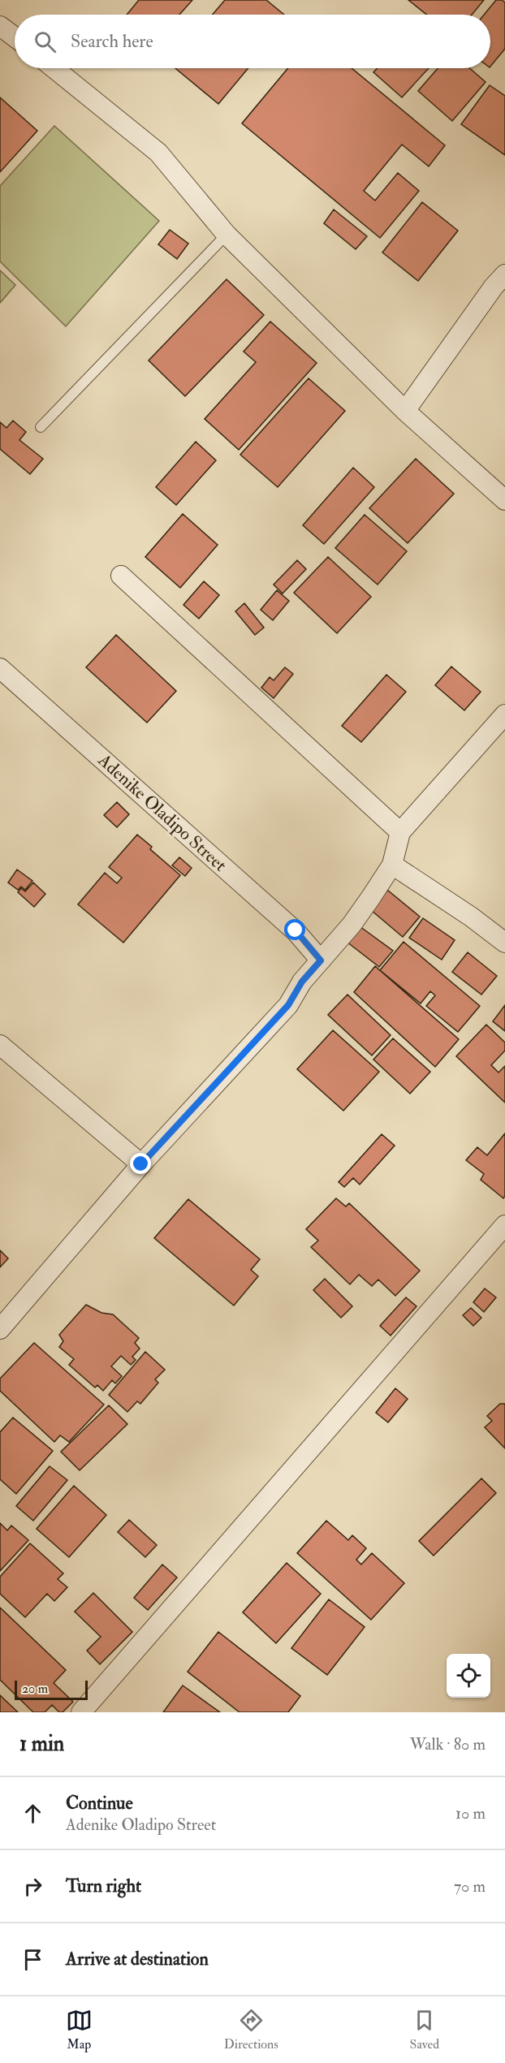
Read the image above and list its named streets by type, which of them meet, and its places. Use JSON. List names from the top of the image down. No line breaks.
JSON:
{"streets":{"street":["Adenike Oladipo Street"]},"scale_bar":"20 m","page":{"search":"Search here","scale":"20 m","heading":["1 min","Walk · 80 m"],"list":[["Continue","Adenike Oladipo Street","10 m"],["Turn right","70 m"],"Arrive at destination"],"nav":["Map","Directions","Saved"]}}
